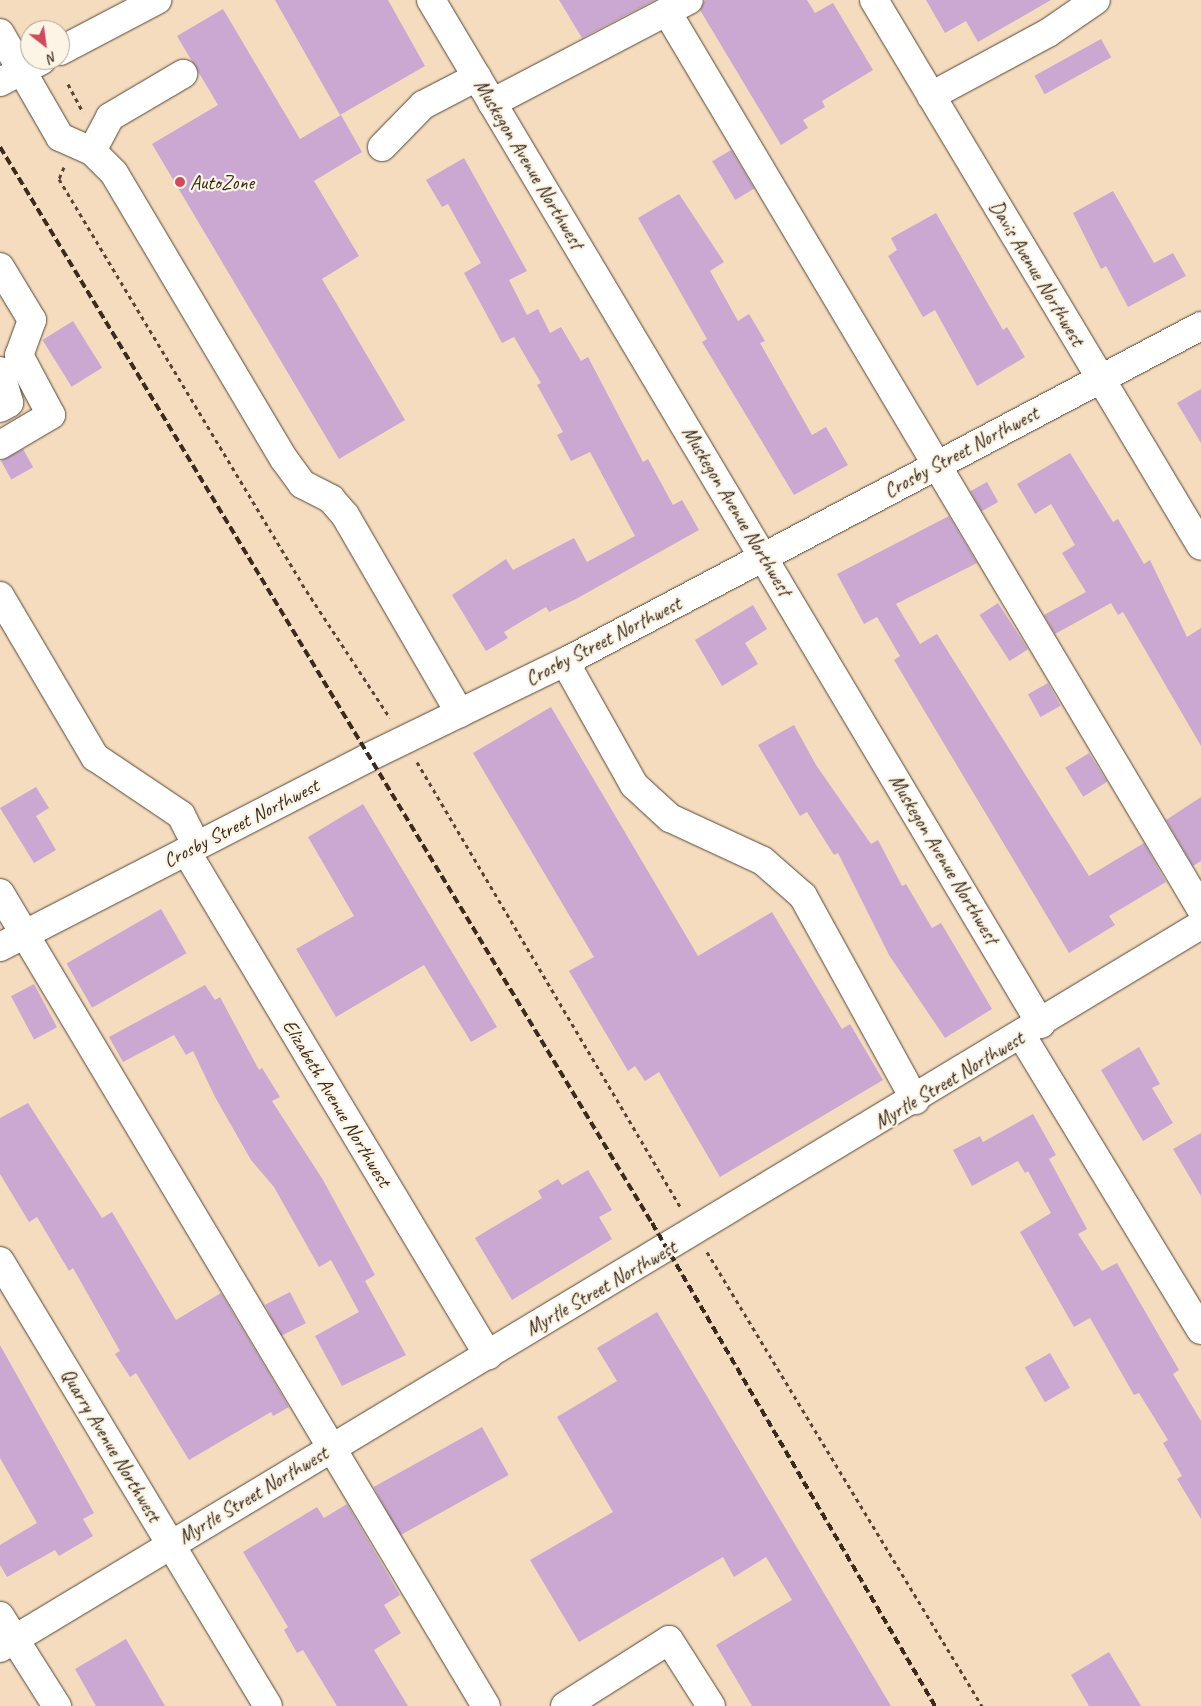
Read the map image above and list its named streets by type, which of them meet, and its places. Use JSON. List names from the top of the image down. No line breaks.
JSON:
{"streets":{"street":["Muskegon Avenue Northwest","Davis Avenue Northwest","Crosby Street Northwest","Myrtle Street Northwest","Elizabeth Avenue Northwest","Quarry Avenue Northwest"]},"crossings":[["Muskegon Avenue Northwest","Crosby Street Northwest"],["Muskegon Avenue Northwest","Myrtle Street Northwest"],["Davis Avenue Northwest","Crosby Street Northwest"],["Crosby Street Northwest","Elizabeth Avenue Northwest"],["Myrtle Street Northwest","Elizabeth Avenue Northwest"],["Myrtle Street Northwest","Quarry Avenue Northwest"]],"places":["AutoZone"],"north":"bottom right"}
